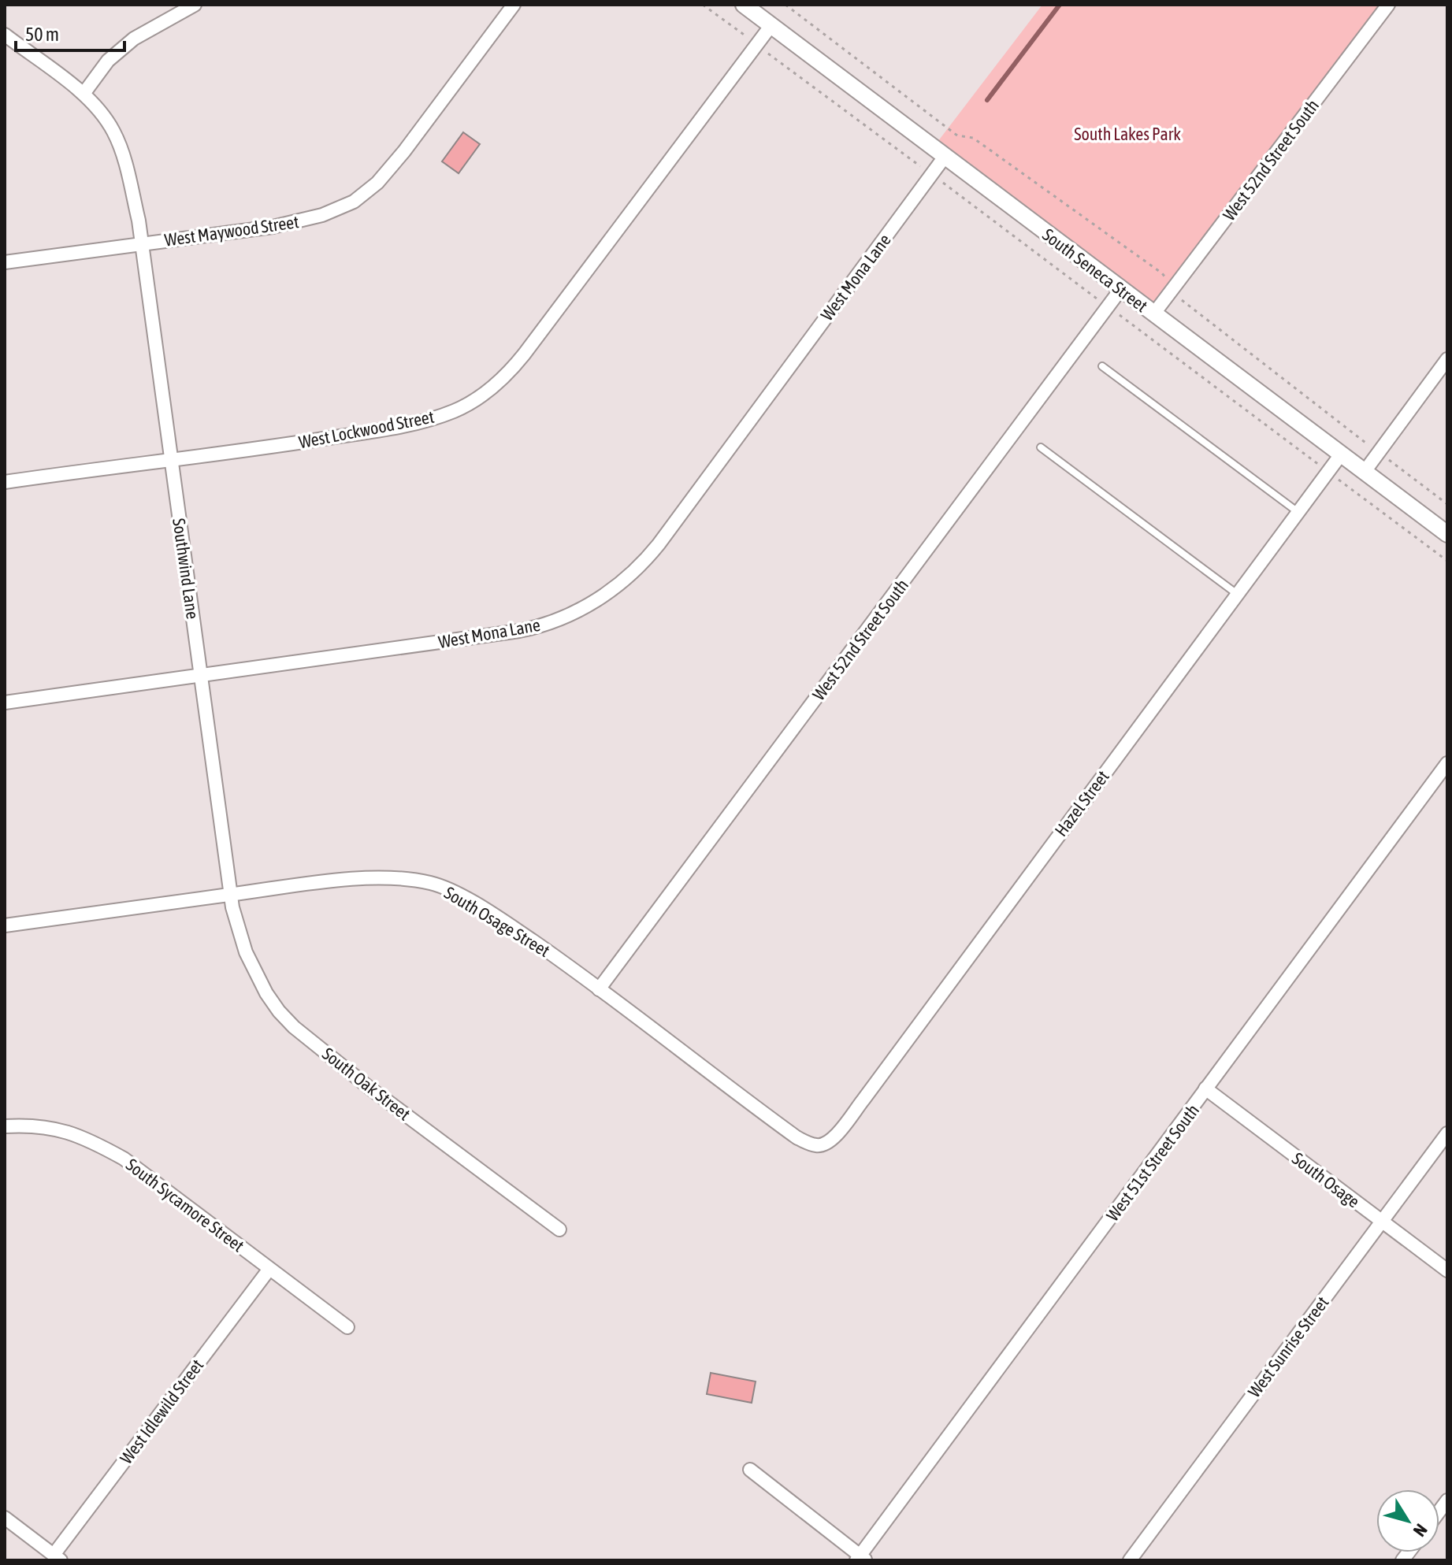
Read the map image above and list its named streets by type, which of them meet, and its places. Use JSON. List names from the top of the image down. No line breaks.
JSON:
{"streets":{"street":["West 52nd Street South","West Maywood Street","South Seneca Street","West Mona Lane","West Lockwood Street","Southwind Lane","Hazel Street","South Osage Street","South Oak Street","West 51st Street South","South Osage","South Sycamore Street","West Sunrise Street","West Idlewild Street"]},"crossings":[["West 52nd Street South","South Seneca Street"],["West 52nd Street South","South Osage Street"],["West Maywood Street","Southwind Lane"],["South Seneca Street","West Mona Lane"],["South Seneca Street","West Lockwood Street"],["South Seneca Street","Hazel Street"],["West Mona Lane","Southwind Lane"],["West Lockwood Street","Southwind Lane"],["Southwind Lane","South Osage Street"],["Southwind Lane","South Oak Street"],["Hazel Street","South Osage Street"],["South Osage Street","South Oak Street"],["West 51st Street South","South Osage"],["South Osage","West Sunrise Street"],["South Sycamore Street","West Idlewild Street"]],"parks":["South Lakes Park"],"scale_bar":"50 m","north":"bottom right"}
